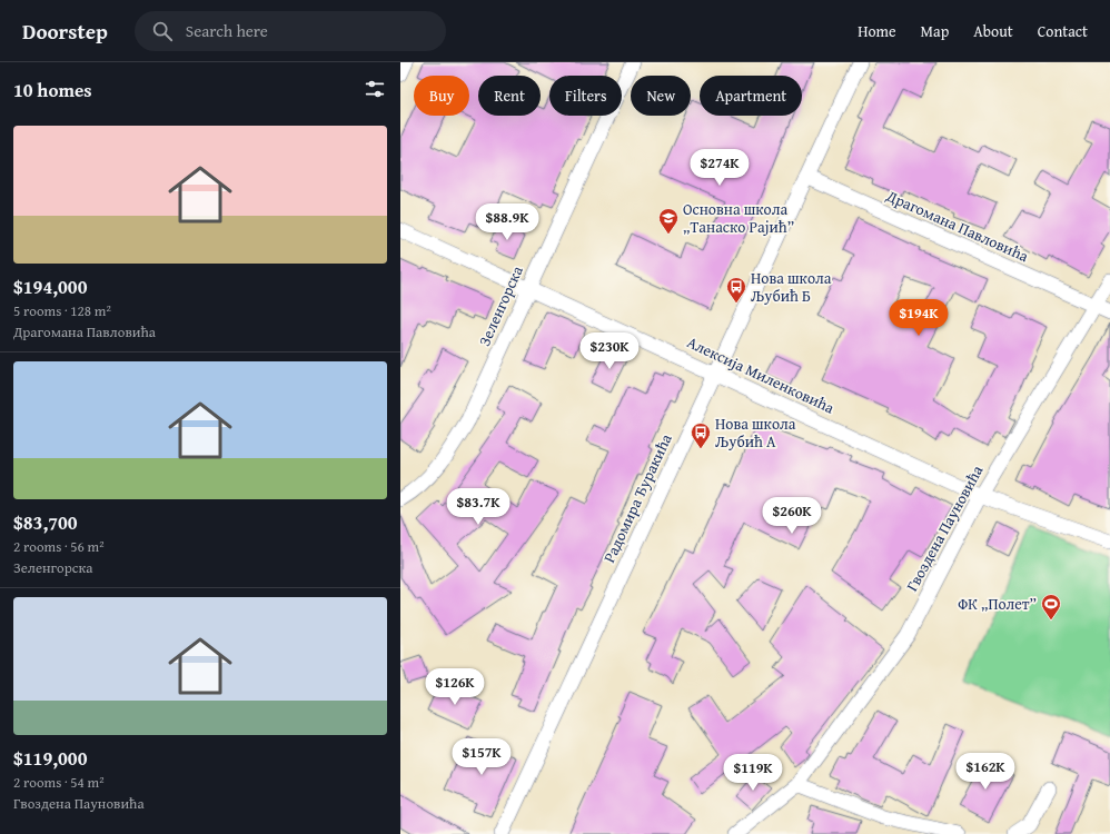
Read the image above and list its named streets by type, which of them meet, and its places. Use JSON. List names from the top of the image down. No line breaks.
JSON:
{"streets":{"street":["Драгомана Павловића","Зеленгорска","Алексија Миленковића","Радомира Ђуракића","Гвоздена Пауновића"]},"crossings":[["Драгомана Павловића","Радомира Ђуракића"],["Драгомана Павловића","Гвоздена Пауновића"],["Зеленгорска","Алексија Миленковића"],["Алексија Миленковића","Радомира Ђуракића"],["Алексија Миленковића","Гвоздена Пауновића"]],"places":{"school or university":["Основна школа „Танаско Рајић”"],"bus stop":["Нова школа Љубић Б","Нова школа Љубић А"],"sports":["ФК „Полет”"]},"page":{"header":"Doorstep","search":"Search here","nav":["Home","Map","About","Contact"],"heading":"10 homes","chip":["Buy","Rent","Filters","New","Apartment"],"list":[{"name":"$194,000","note":"5 rooms · 128 m² · Драгомана Павловића"},{"name":"$83,700","note":"2 rooms · 56 m² · Зеленгорска"},{"name":"$119,000","note":"2 rooms · 54 m² · Гвоздена Пауновића"}],"price":["$274K","$88.9K","$194K","$230K","$83.7K","$260K","$126K","$157K","$162K","$119K"]}}
